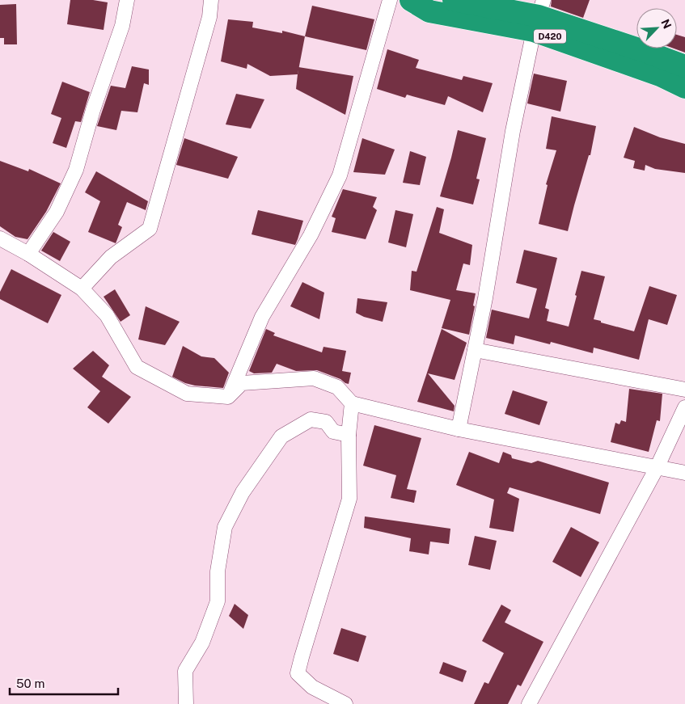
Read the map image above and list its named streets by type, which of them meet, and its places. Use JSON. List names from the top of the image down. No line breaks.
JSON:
{"streets":{"highway":["D420"]},"scale_bar":"50 m","north":"top right"}
